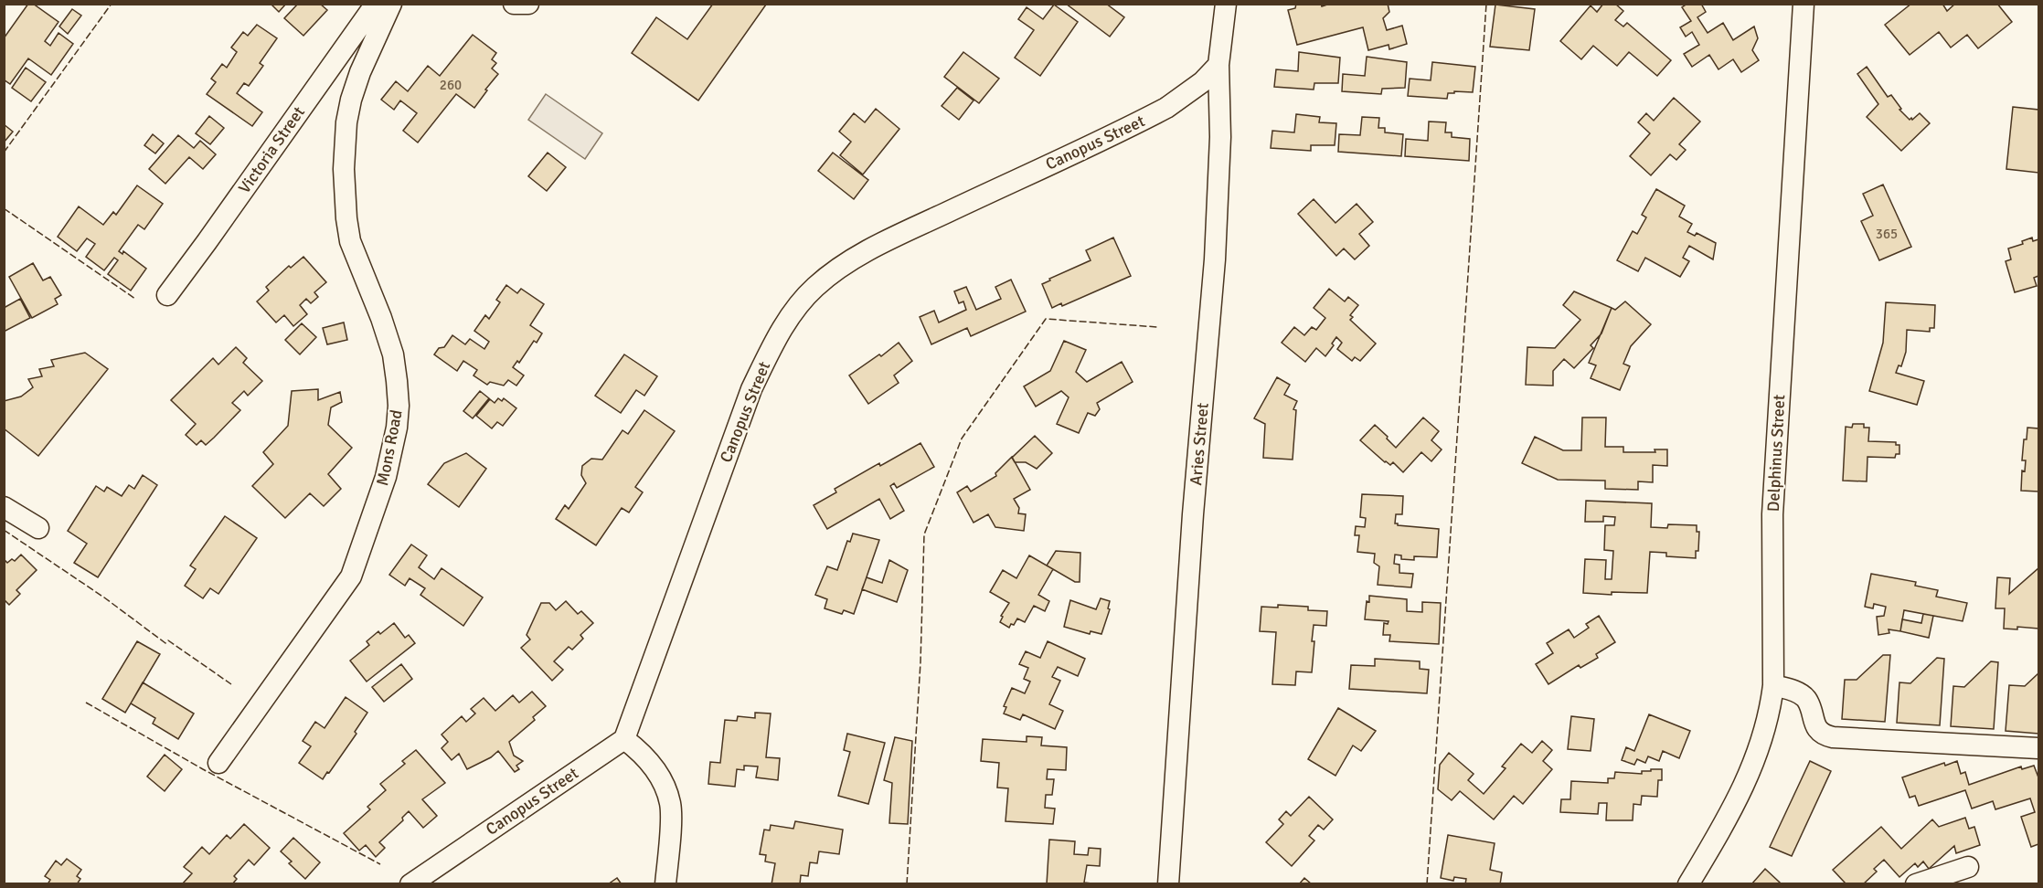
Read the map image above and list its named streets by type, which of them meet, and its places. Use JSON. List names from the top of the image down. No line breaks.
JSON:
{"streets":{"street":["Canopus Street","Victoria Street","Aries Street","Mons Road","Delphinus Street"]},"crossings":[["Canopus Street","Aries Street"]],"house_numbers":["260","365"]}
